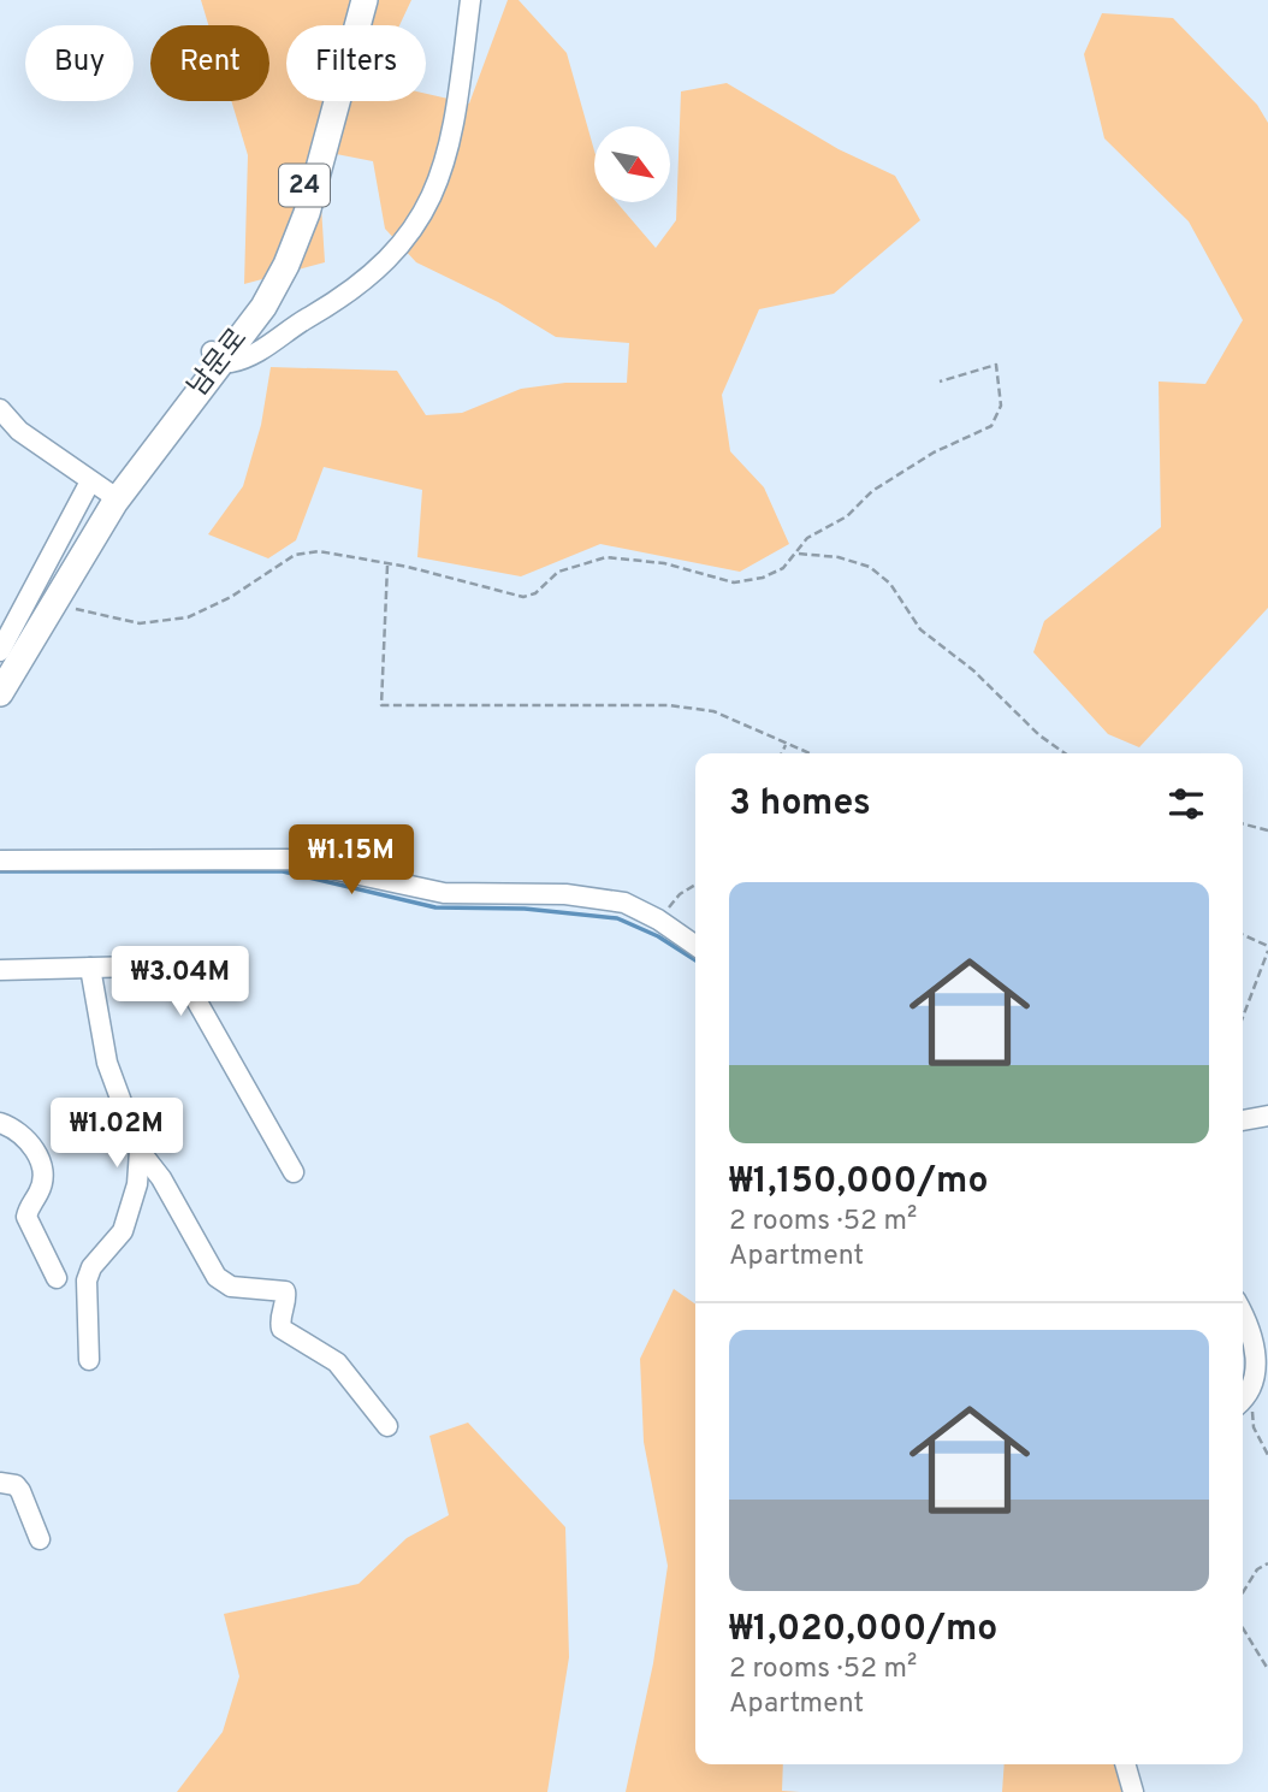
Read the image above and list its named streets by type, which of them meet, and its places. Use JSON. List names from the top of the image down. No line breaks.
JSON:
{"streets":{"main road":["24","남문로"]},"north":"bottom right","page":{"chip":["Buy","Rent","Filters"],"heading":"3 homes","price":["₩1.15M","₩3.04M","₩1.02M"],"list":[{"name":"₩1,150,000/mo","note":"2 rooms · 52 m² · Apartment"},{"name":"₩1,020,000/mo","note":"2 rooms · 52 m² · Apartment"}]}}
